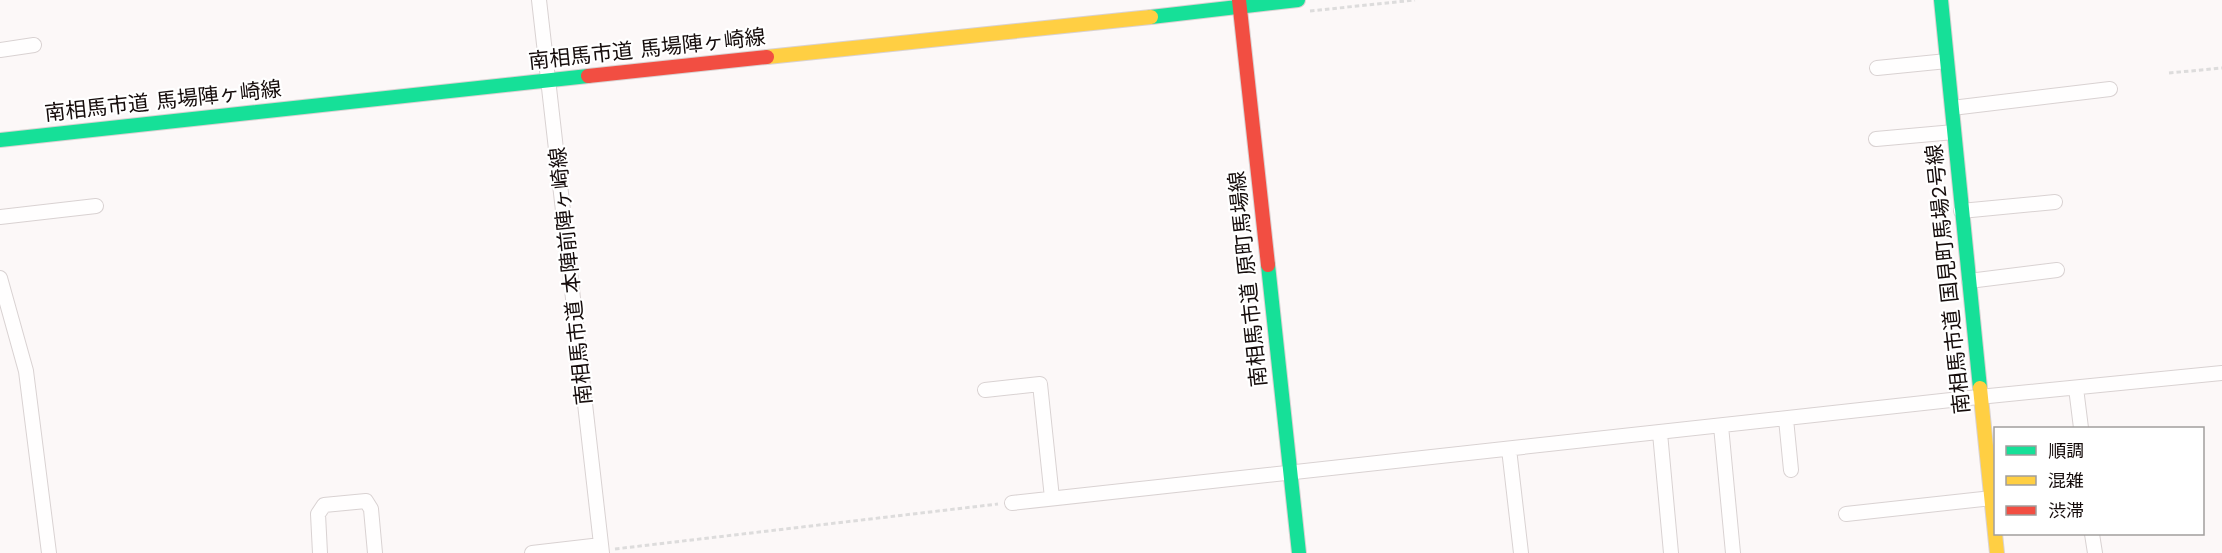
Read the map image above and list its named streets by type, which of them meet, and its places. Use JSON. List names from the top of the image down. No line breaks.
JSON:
{"streets":{"street":["南相馬市道 馬場陣ヶ崎線","南相馬市道 本陣前陣ヶ崎線","南相馬市道 原町馬場線","南相馬市道 国見町馬場2号線"]},"crossings":[["南相馬市道 馬場陣ヶ崎線","南相馬市道 本陣前陣ヶ崎線"],["南相馬市道 馬場陣ヶ崎線","南相馬市道 原町馬場線"]],"legend":["順調","混雑","渋滞"]}
